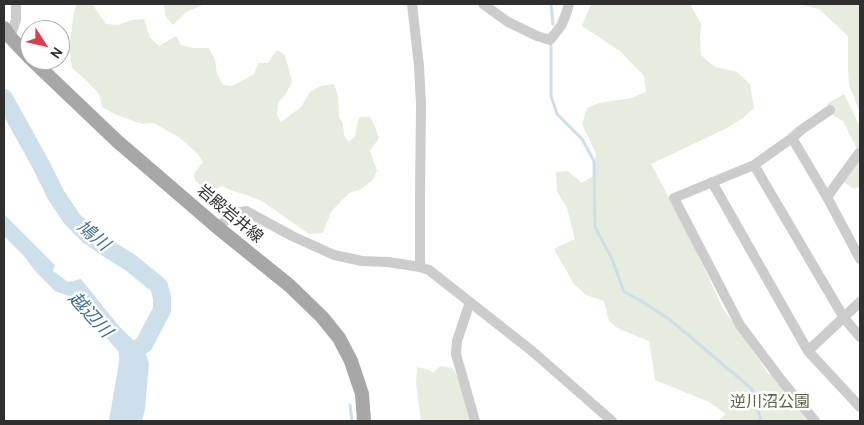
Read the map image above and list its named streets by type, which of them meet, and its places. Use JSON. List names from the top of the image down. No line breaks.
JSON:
{"streets":{"main road":["岩殿岩井線"]},"water":["鳩川","越辺川"],"parks":["逆川沼公園"],"north":"bottom right"}
